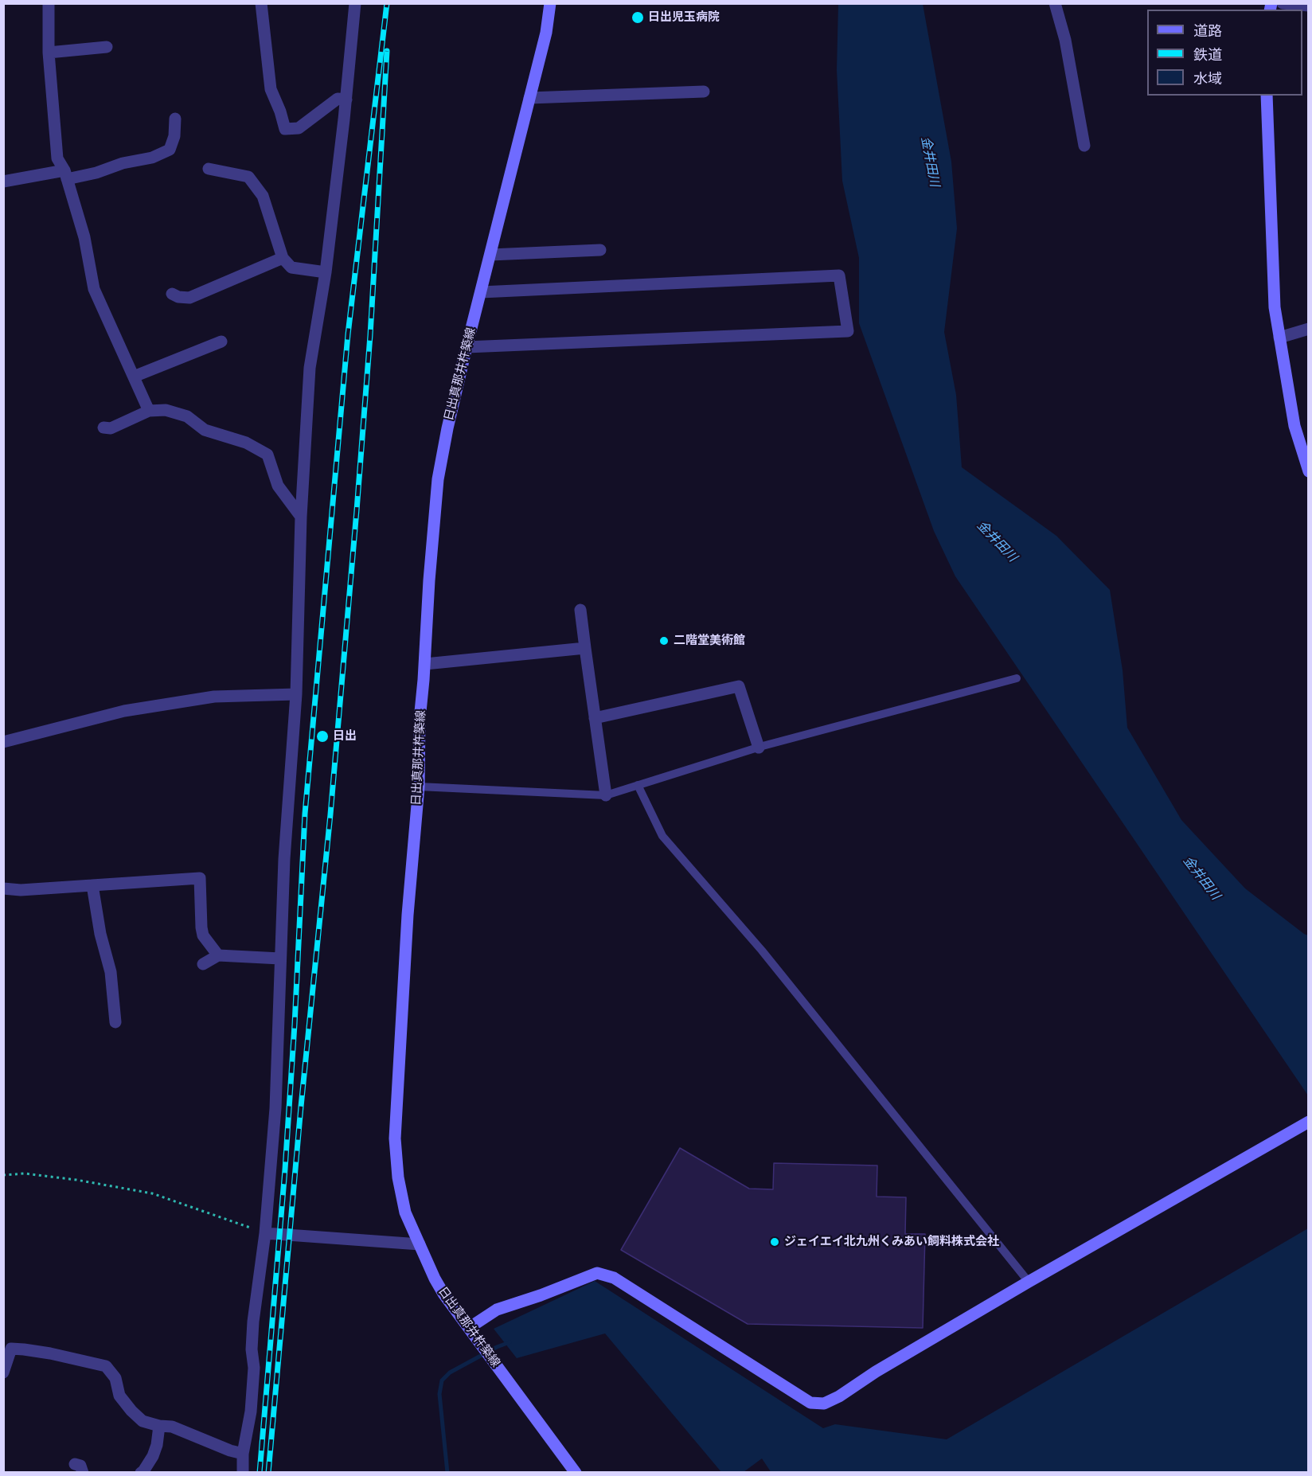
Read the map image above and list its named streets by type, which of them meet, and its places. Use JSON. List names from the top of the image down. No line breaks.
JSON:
{"streets":{"main road":["日出真那井杵築線"]},"water":["金井田川"],"places":["日出児玉病院","二階堂美術館","日出","ジェイエイ北九州くみあい飼料株式会社"],"legend":["道路","鉄道","水域"]}
